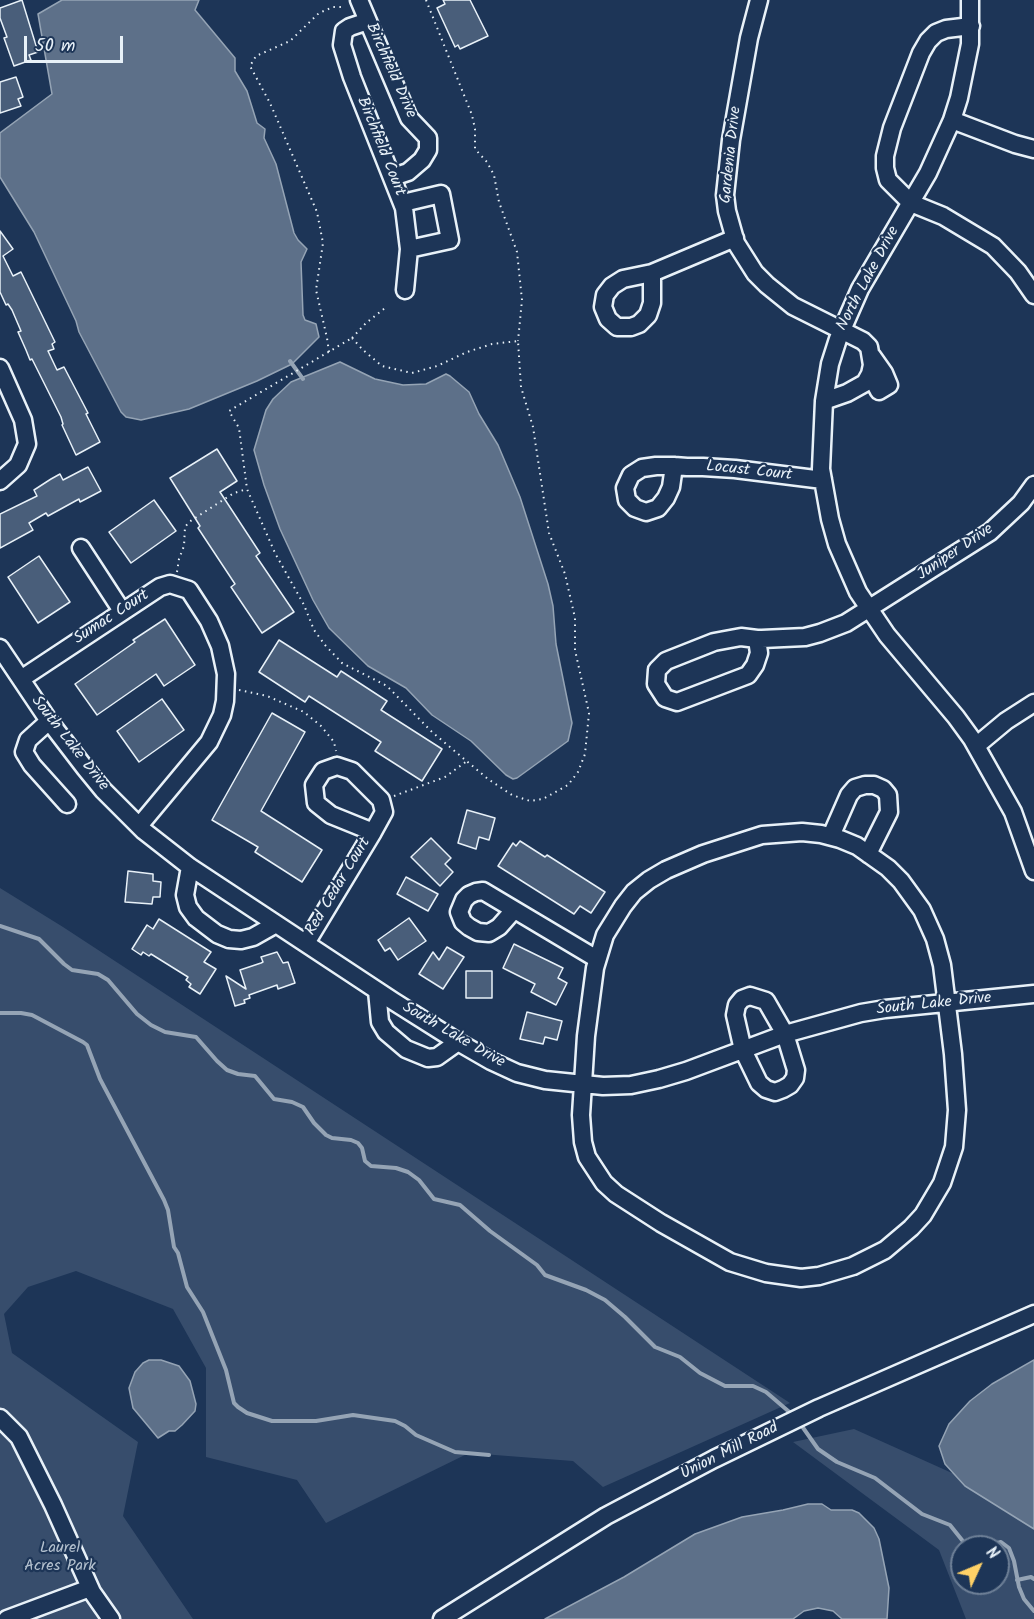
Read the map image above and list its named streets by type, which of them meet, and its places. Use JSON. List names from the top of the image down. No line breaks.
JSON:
{"streets":{"street":["Birchfield Drive","Birchfield Court","Gardenia Drive","North Lake Drive","Locust Court","Juniper Drive","Sumac Court","South Lake Drive","Red Cedar Court","Union Mill Road"]},"crossings":[["Birchfield Drive","Birchfield Court"],["Gardenia Drive","North Lake Drive"],["North Lake Drive","Locust Court"],["North Lake Drive","Juniper Drive"],["Sumac Court","South Lake Drive"],["South Lake Drive","Red Cedar Court"]],"parks":["Laurel Acres Park"],"scale_bar":"50 m","north":"top right"}
